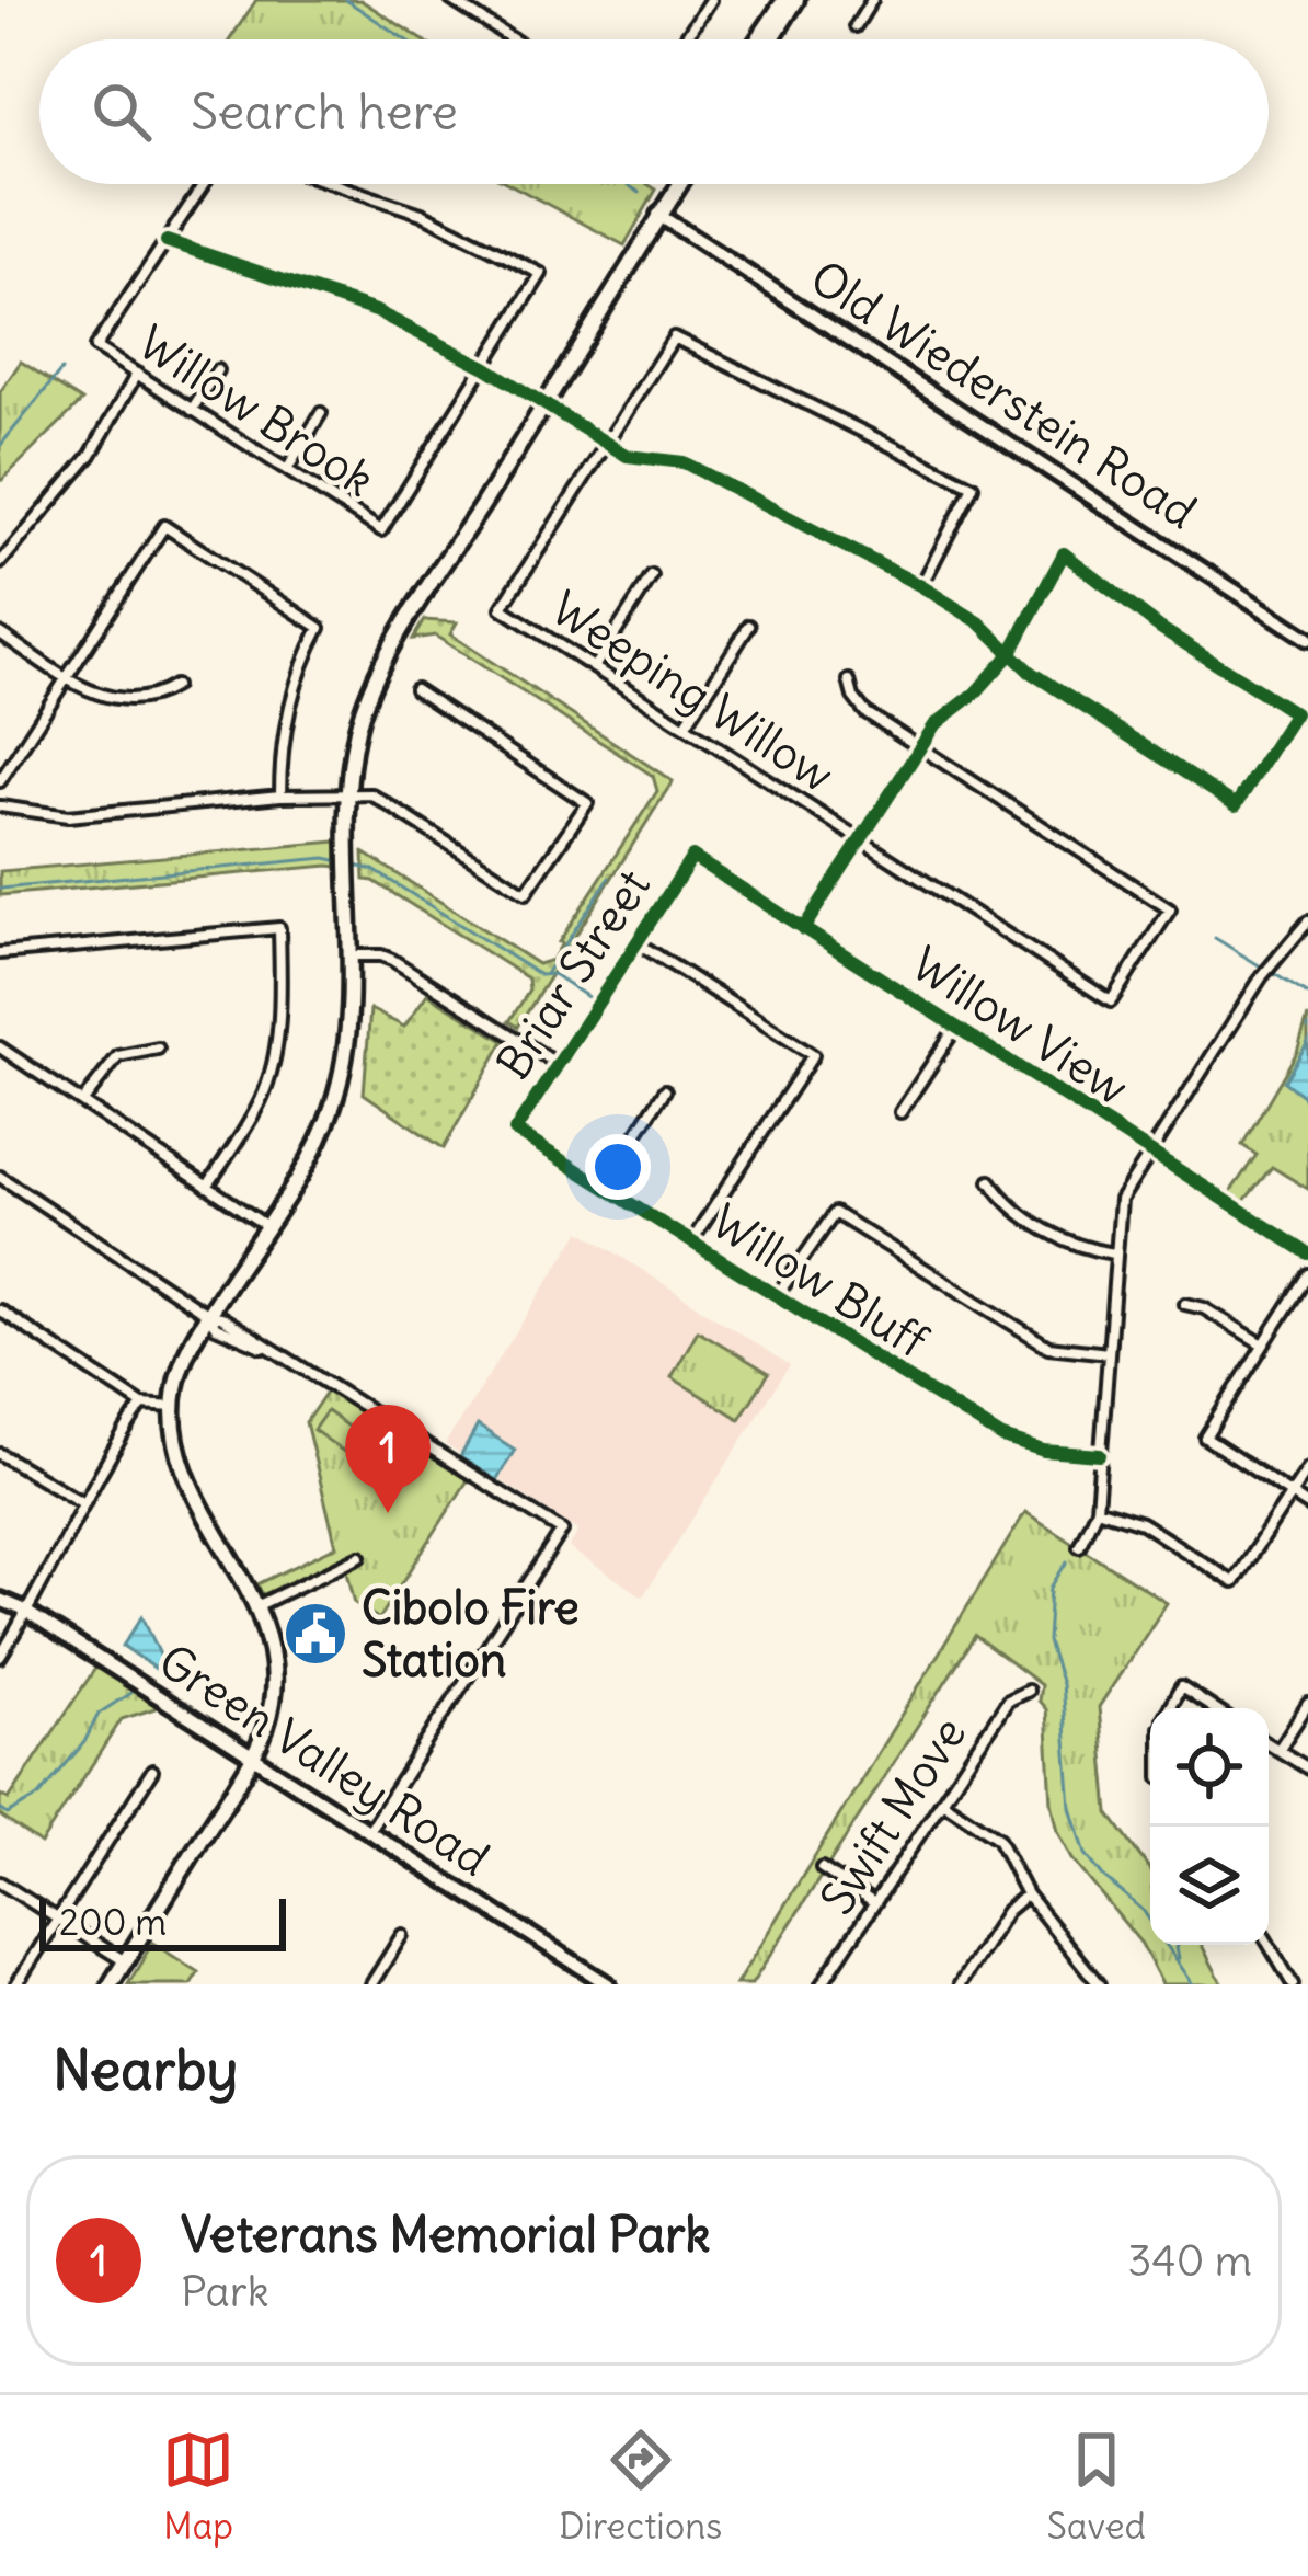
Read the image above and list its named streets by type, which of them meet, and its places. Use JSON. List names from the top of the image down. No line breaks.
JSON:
{"streets":{"street":["Old Wiederstein Road","Willow Brook","Weeping Willow","Briar Street","Willow View","Willow Bluff","Green Valley Road","Swift Move"]},"crossings":[["Briar Street","Willow View"],["Briar Street","Willow Bluff"]],"places":{"public building":["Cibolo Fire Station"]},"scale_bar":"200 m","page":{"search":"Search here","pins":"1","scale":"200 m","heading":"Nearby","list":[{"mark":"1","name":"Veterans Memorial Park","note":"Park","value":"340 m"}],"nav":["Map","Directions","Saved"]}}
